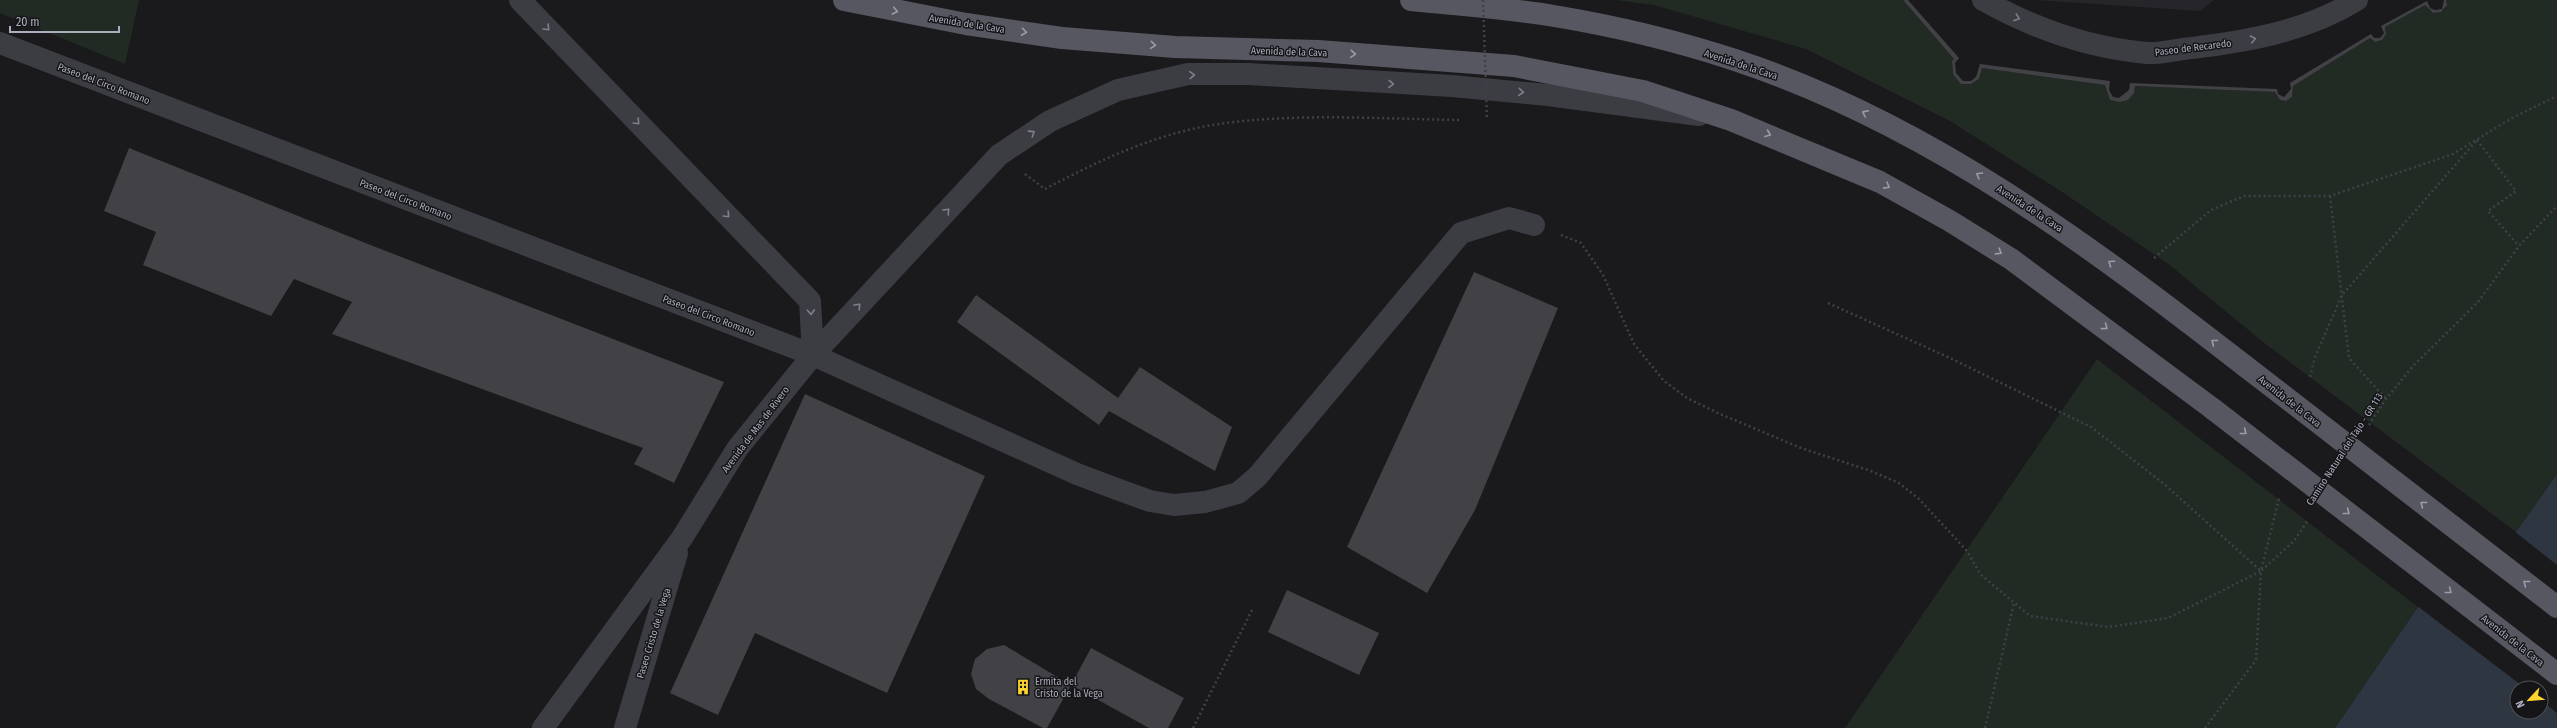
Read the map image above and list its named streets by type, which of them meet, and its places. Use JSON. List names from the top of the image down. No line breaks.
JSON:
{"streets":{"main road":["Avenida de la Cava"],"street":["Paseo de Recaredo","Paseo del Circo Romano","Avenida de Mas de Rivero","Paseo Cristo de la Vega"],"path":["Camino Natural del Tajo - GR 113"]},"crossings":[["Avenida de la Cava","Avenida de Mas de Rivero"],["Paseo del Circo Romano","Avenida de Mas de Rivero"],["Paseo del Circo Romano","Camino Natural del Tajo - GR 113"],["Avenida de Mas de Rivero","Paseo Cristo de la Vega"]],"one_way":["Paseo de Recaredo","Avenida de Mas de Rivero"],"places":{"building":["Ermita del Cristo de la Vega"]},"scale_bar":"20 m","north":"bottom left"}
